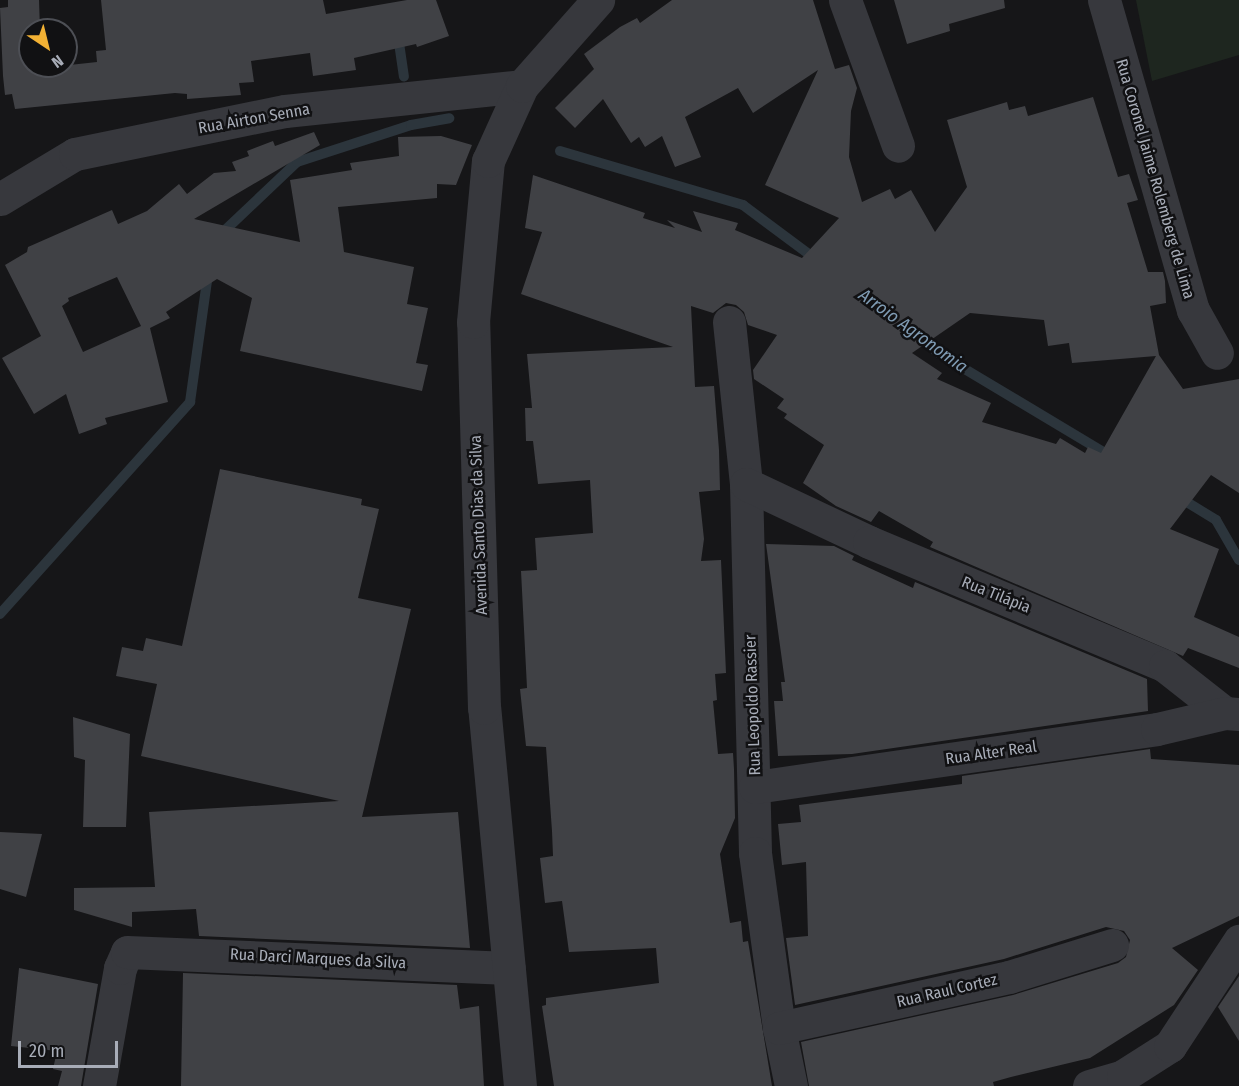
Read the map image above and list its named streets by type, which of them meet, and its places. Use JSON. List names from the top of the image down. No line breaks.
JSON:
{"streets":{"street":["Rua Airton Senna","Rua Coronel Jaime Rolemberg de Lima","Avenida Santo Dias da Silva","Rua Tilápia","Rua Leopoldo Rassier","Rua Alter Real","Rua Darci Marques da Silva","Rua Raul Cortez"]},"crossings":[["Rua Airton Senna","Avenida Santo Dias da Silva"],["Avenida Santo Dias da Silva","Rua Darci Marques da Silva"],["Rua Tilápia","Rua Leopoldo Rassier"],["Rua Tilápia","Rua Alter Real"],["Rua Leopoldo Rassier","Rua Alter Real"],["Rua Leopoldo Rassier","Rua Raul Cortez"]],"water":["Arroio Agronomia"],"scale_bar":"20 m","north":"bottom right"}
